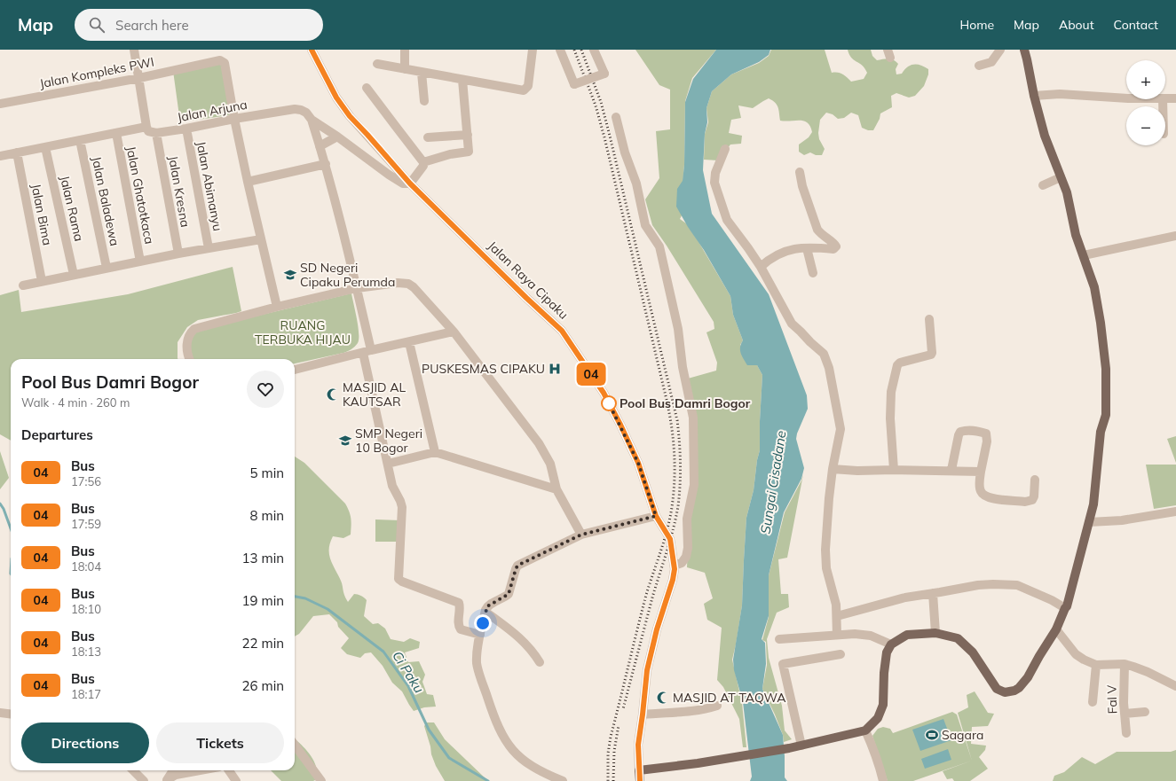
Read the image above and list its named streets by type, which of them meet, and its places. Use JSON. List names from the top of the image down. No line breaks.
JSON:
{"streets":{"street":["Jalan Kompleks PWI","Jalan Arjuna","Jalan Abimanyu","Jalan Kresna","Jalan Ghatotkaca","Jalan Baladewa","Jalan Rama","Jalan Bima","Jalan Raya Cipaku","Fal V"]},"crossings":[["Jalan Kompleks PWI","Jalan Arjuna"],["Jalan Arjuna","Jalan Abimanyu"],["Jalan Arjuna","Jalan Kresna"],["Jalan Arjuna","Jalan Raya Cipaku"]],"water":["Sungai Cisadane","Ci Paku"],"parks":["RUANG TERBUKA HIJAU"],"places":{"school or university":["SD Negeri Cipaku Perumda","SMP Negeri 10 Bogor"],"hospital":["PUSKESMAS CIPAKU"],"mosque":["MASJID AL KAUTSAR","MASJID AT TAQWA"],"other":["Pool Bus Damri Bogor"],"sports":["Sagara"]},"lines":["bus line 04"],"page":{"header":"Map","search":"Search here","nav":["Home","Map","About","Contact"],"on_map":"04","map_buttons":["+","−"],"heading":[["Pool Bus Damri Bogor","Walk · 4 min · 260 m"],"Departures"],"list":[{"mark":"04","name":"Bus","note":"17:56","value":"5 min"},{"mark":"04","name":"Bus","note":"17:59","value":"8 min"},{"mark":"04","name":"Bus","note":"18:04","value":"13 min"},{"mark":"04","name":"Bus","note":"18:10","value":"19 min"},{"mark":"04","name":"Bus","note":"18:13","value":"22 min"},{"mark":"04","name":"Bus","note":"18:17","value":"26 min"}],"buttons":["Directions","Tickets"]}}
